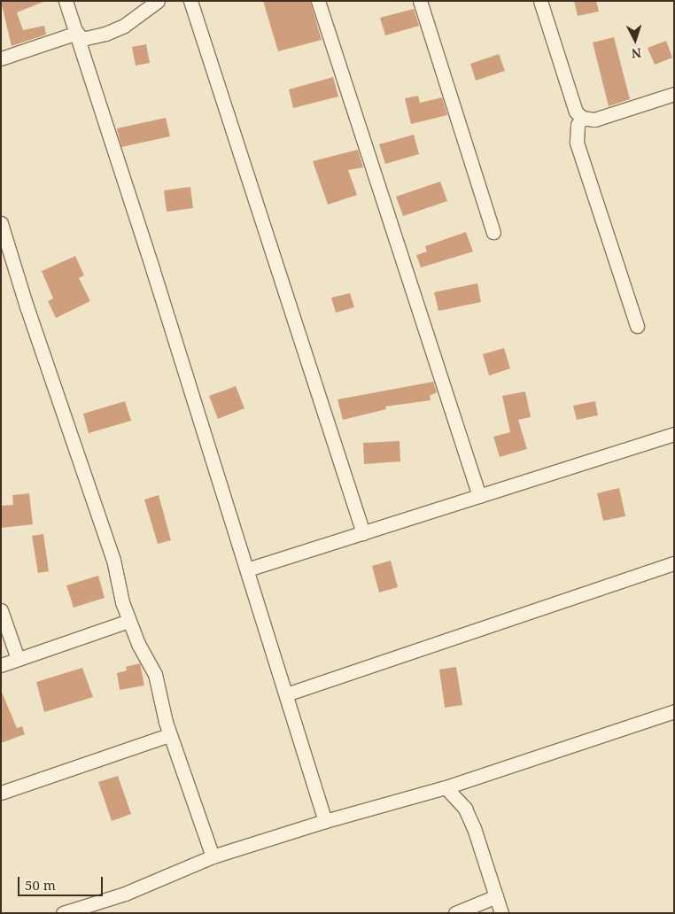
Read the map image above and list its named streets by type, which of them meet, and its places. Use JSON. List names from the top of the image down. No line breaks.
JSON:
{"scale_bar":"50 m","north":"bottom"}
